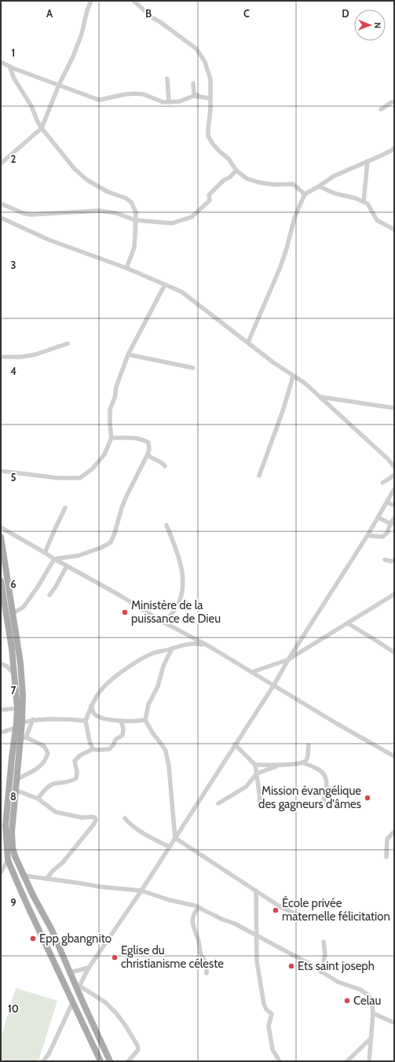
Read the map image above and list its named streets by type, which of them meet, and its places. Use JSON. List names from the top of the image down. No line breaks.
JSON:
{"places":["Ministère de la puissance de Dieu","Mission évangélique des gagneurs d'âmes","École privée maternelle félicitation","Epp gbangnito","Eglise du christianisme céleste","Ets saint joseph","Celau"],"north":"right","grid":{"columns":["A","B","C","D"],"rows":["1","2","3","4","5","6","7","8","9","10"]}}
